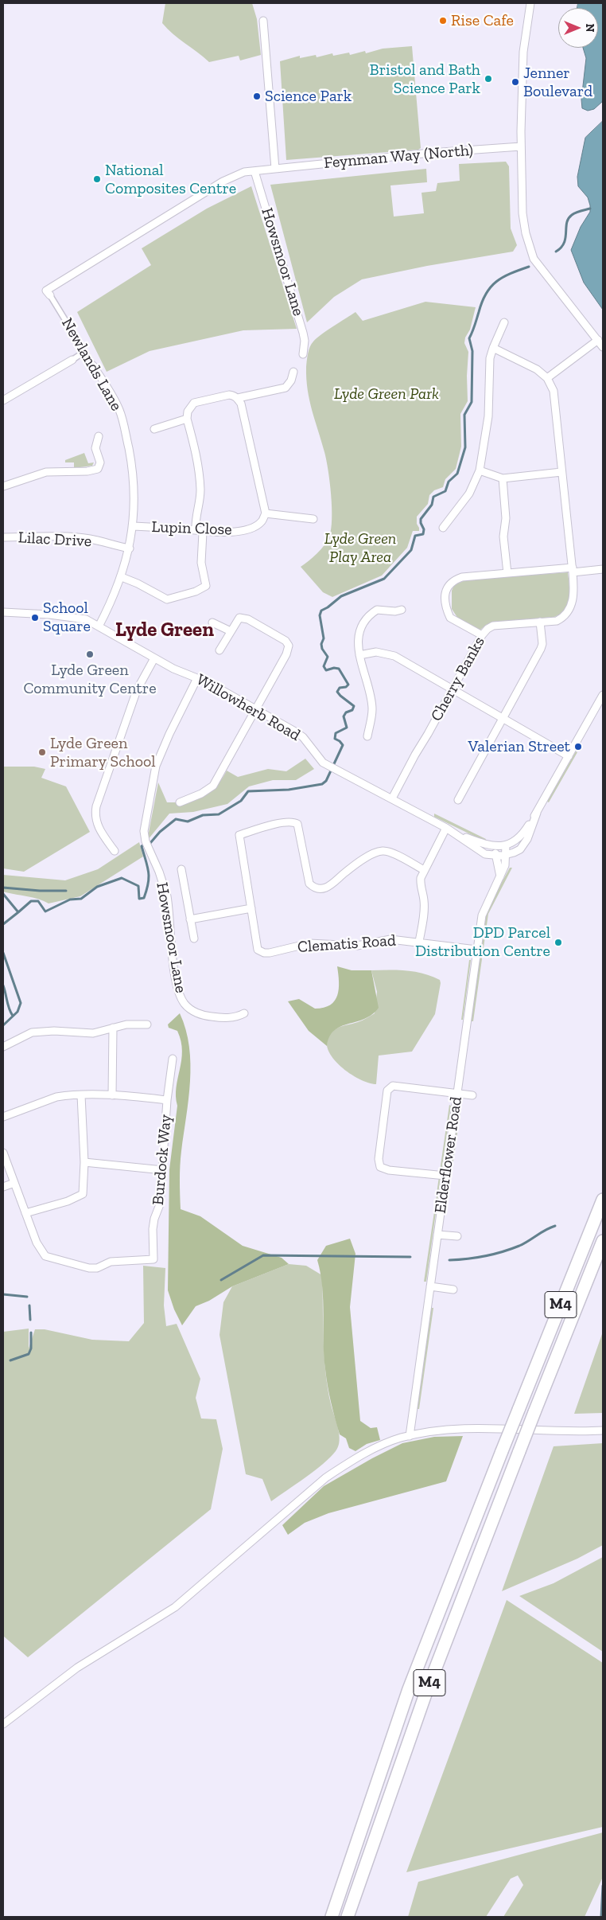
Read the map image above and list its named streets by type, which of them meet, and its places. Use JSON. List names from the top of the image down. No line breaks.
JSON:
{"streets":{"highway":["M4"],"street":["Feynman Way (North)","Howsmoor Lane","Newlands Lane","Lupin Close","Lilac Drive","Cherry Banks","Willowherb Road","Clematis Road","Elderflower Road","Burdock Way"]},"crossings":[["Feynman Way (North)","Howsmoor Lane"],["Feynman Way (North)","Newlands Lane"],["Howsmoor Lane","Willowherb Road"],["Newlands Lane","Lupin Close"],["Newlands Lane","Lilac Drive"],["Newlands Lane","Willowherb Road"],["Cherry Banks","Willowherb Road"],["Clematis Road","Elderflower Road"]],"districts":["Lyde Green"],"parks":["Lyde Green Park","Lyde Green Play Area"],"places":["Rise Cafe","Bristol and Bath Science Park","Jenner Boulevard","Science Park","National Composites Centre","School Square","Lyde Green Community Centre","Valerian Street","Lyde Green Primary School","DPD Parcel Distribution Centre"],"north":"right"}
